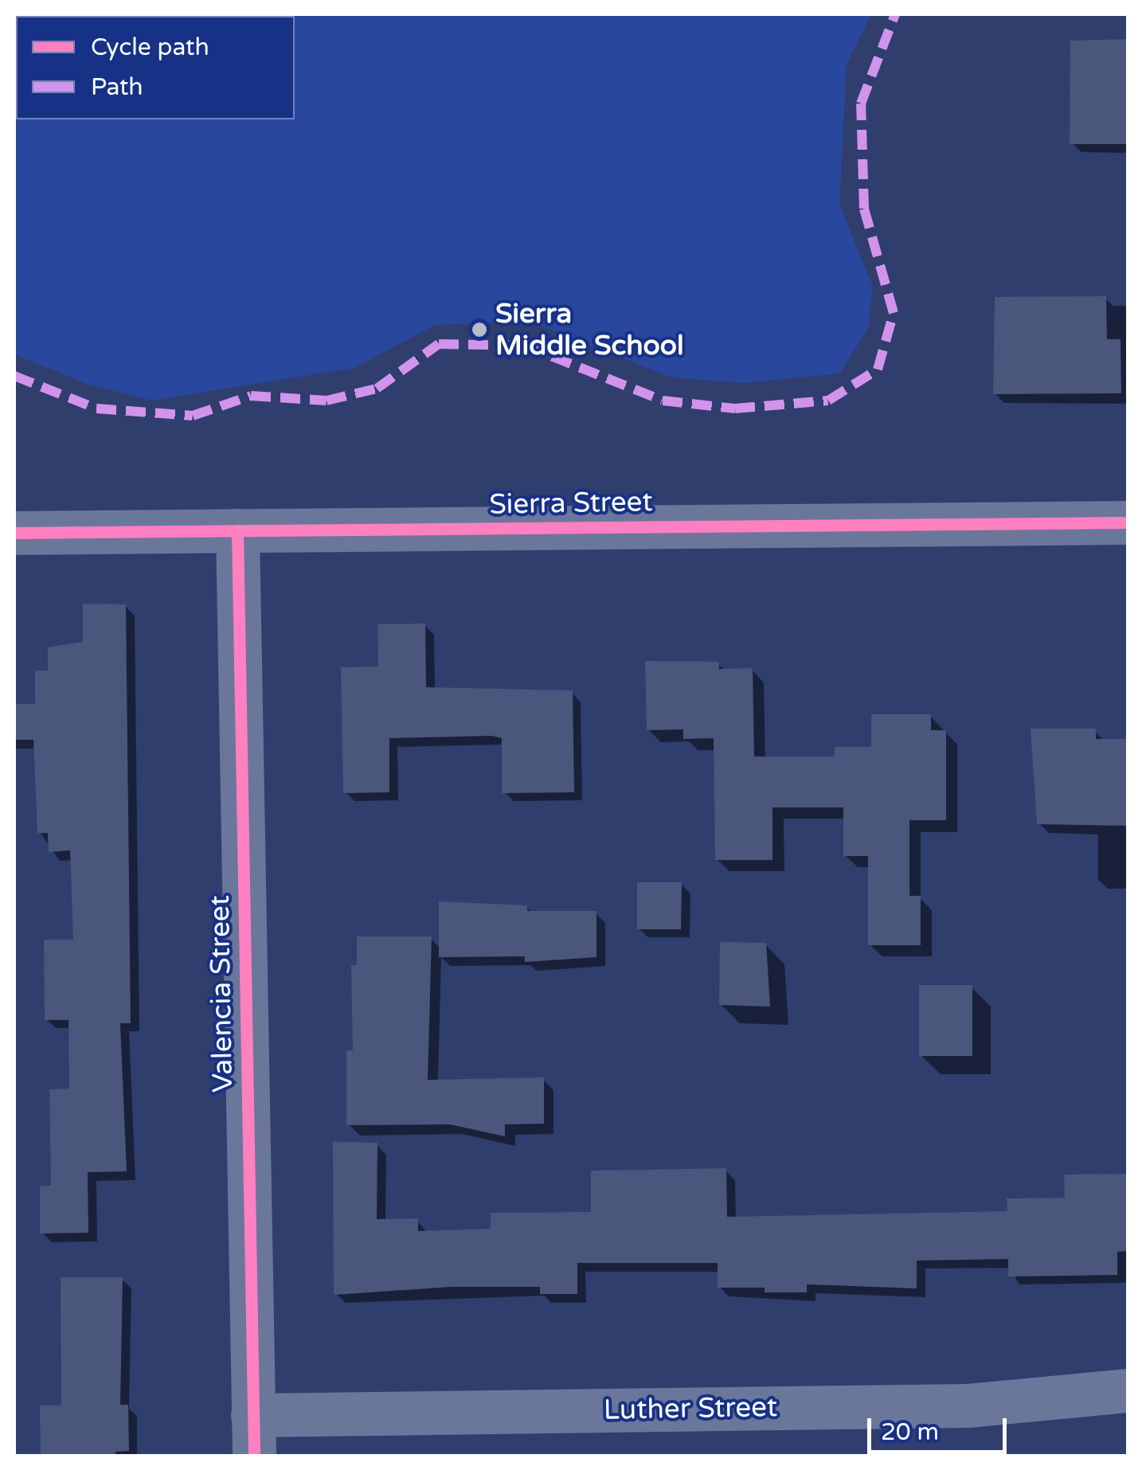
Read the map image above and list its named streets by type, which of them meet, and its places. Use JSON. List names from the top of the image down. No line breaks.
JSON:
{"streets":{"street":["Sierra Street","Valencia Street","Luther Street"]},"crossings":[["Sierra Street","Valencia Street"],["Valencia Street","Luther Street"]],"places":["Sierra Middle School"],"legend":["Cycle path","Path"],"scale_bar":"20 m"}
